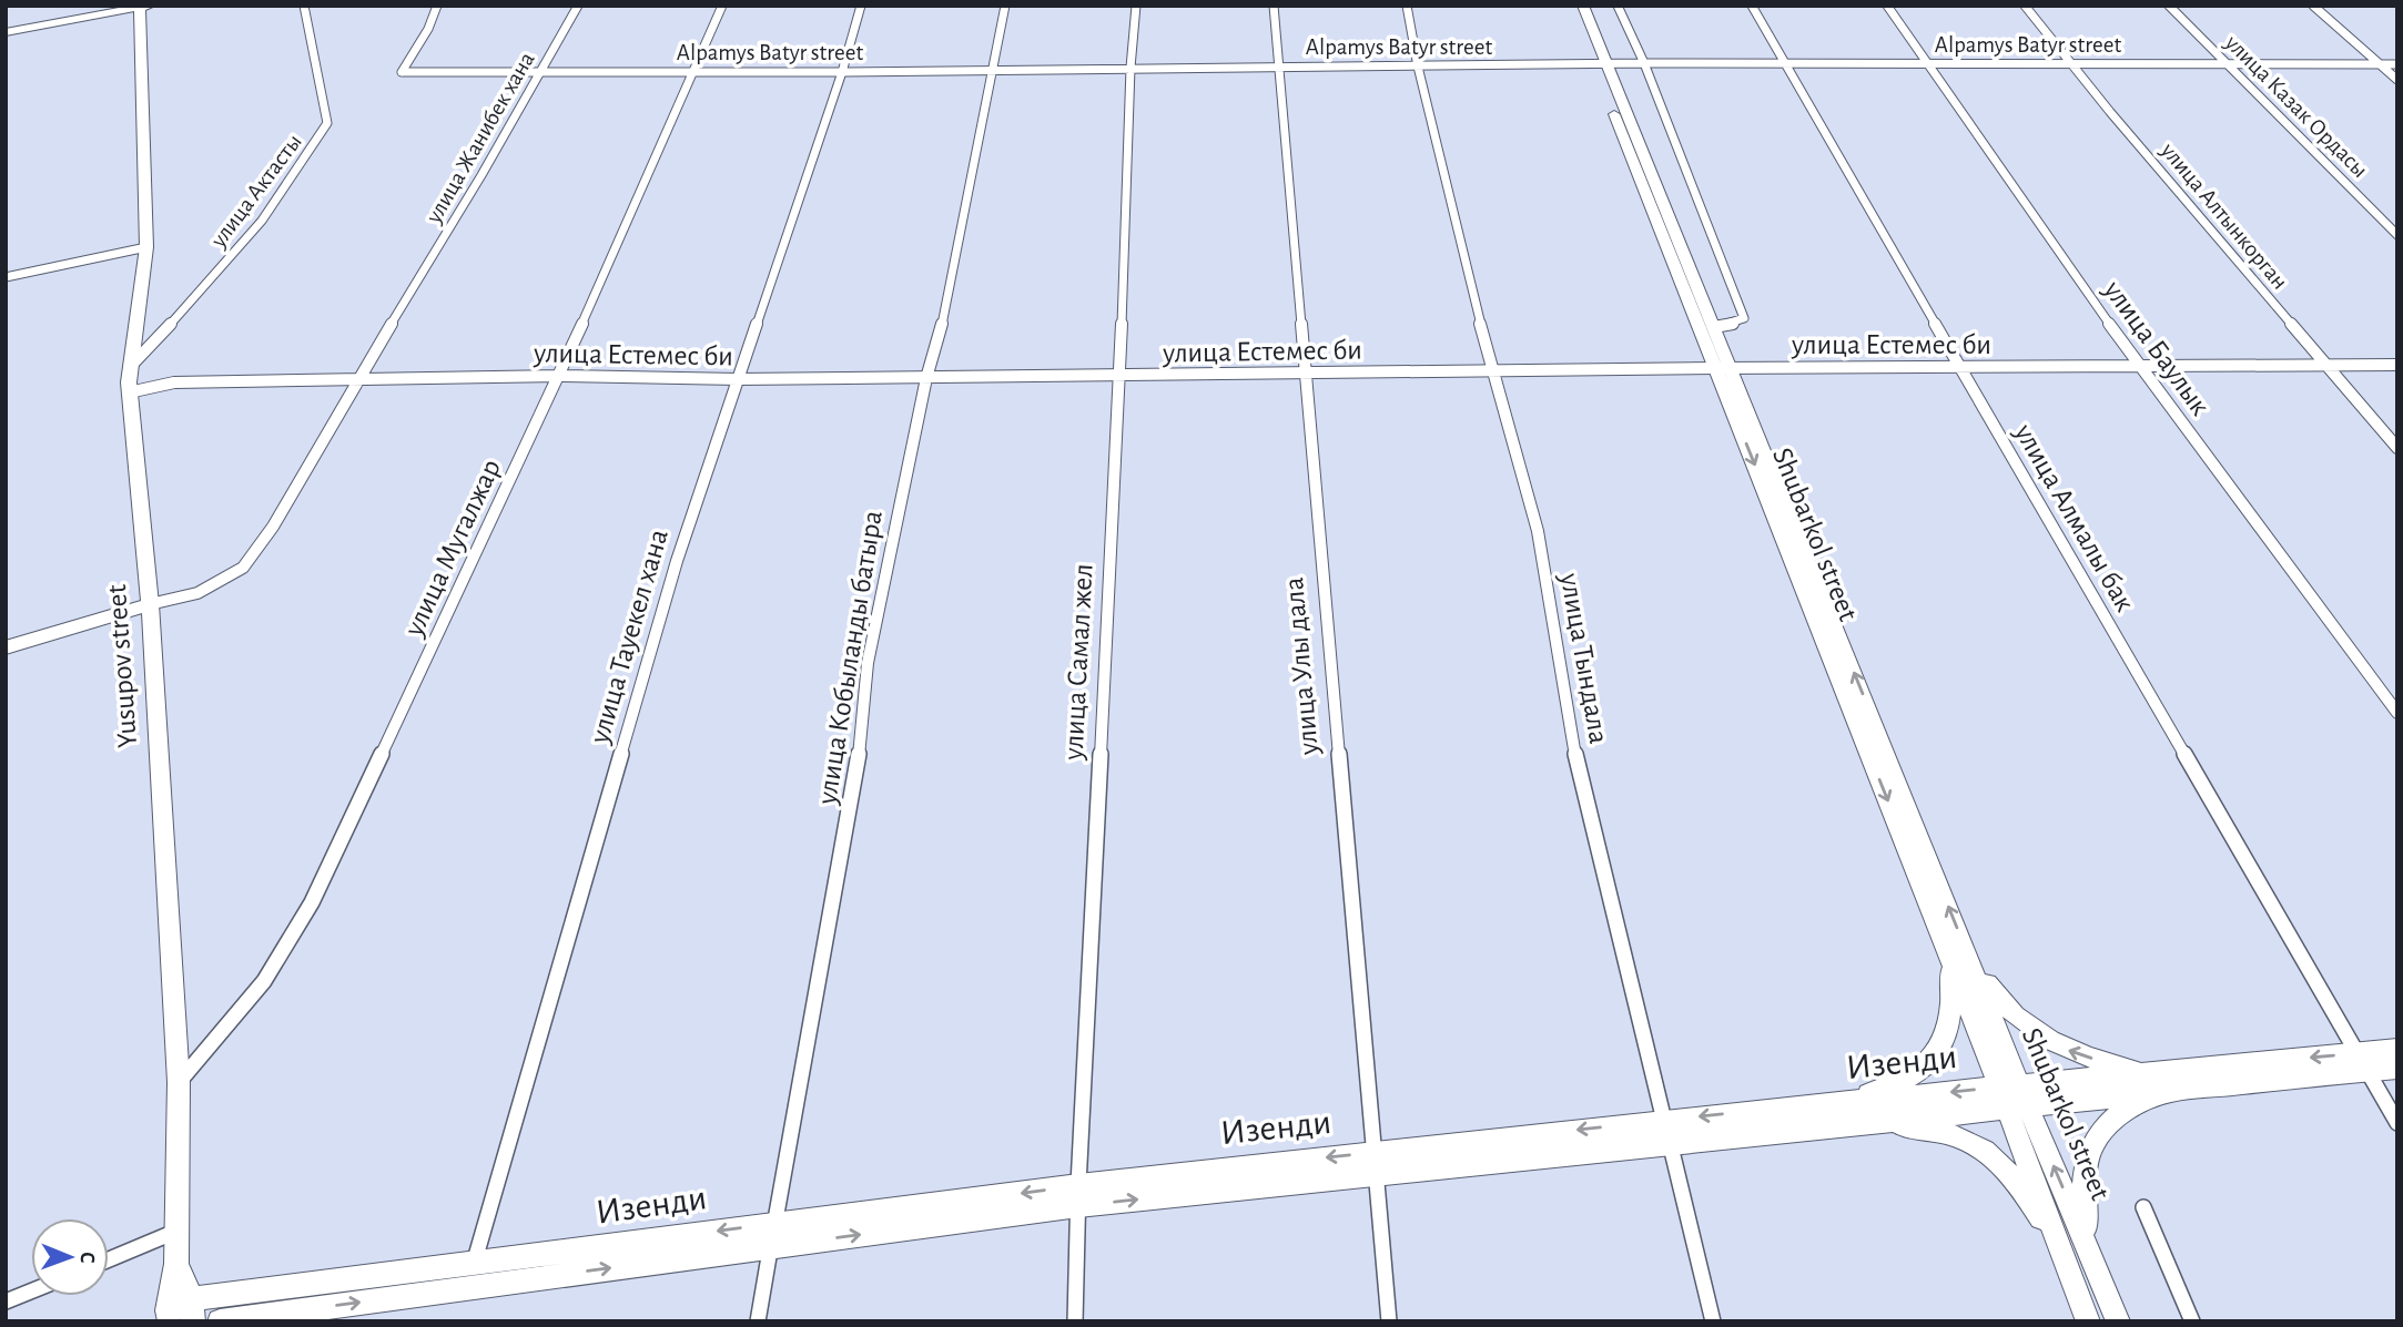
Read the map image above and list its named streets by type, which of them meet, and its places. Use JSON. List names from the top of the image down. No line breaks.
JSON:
{"streets":{"street":["Alpamys Batyr street","улица Казак Ордасы","улица Жанибек хана","улица Актасты","улица Алтынкорган","улица Естемес би","улица Баулык","улица Алмалы бак","Shubarkol street","улица Мугалжар","улица Тауекел хана","улица Кобыланды батыра","улица Тындала","улица Самал жел","Yusupov street","улица Улы дала","Изенди"]},"crossings":[["Alpamys Batyr street","улица Казак Ордасы"],["Alpamys Batyr street","улица Жанибек хана"],["Alpamys Batyr street","улица Алтынкорган"],["Alpamys Batyr street","улица Баулык"],["Alpamys Batyr street","улица Алмалы бак"],["Alpamys Batyr street","Shubarkol street"],["Alpamys Batyr street","улица Мугалжар"],["Alpamys Batyr street","улица Тауекел хана"],["Alpamys Batyr street","улица Кобыланды батыра"],["Alpamys Batyr street","улица Тындала"],["Alpamys Batyr street","улица Самал жел"],["Alpamys Batyr street","улица Улы дала"],["улица Жанибек хана","улица Естемес би"],["улица Жанибек хана","Yusupov street"],["улица Актасты","Yusupov street"],["улица Алтынкорган","улица Естемес би"],["улица Естемес би","улица Баулык"],["улица Естемес би","улица Алмалы бак"],["улица Естемес би","Shubarkol street"],["улица Естемес би","улица Мугалжар"],["улица Естемес би","улица Тауекел хана"],["улица Естемес би","улица Кобыланды батыра"],["улица Естемес би","улица Тындала"],["улица Естемес би","улица Самал жел"],["улица Естемес би","Yusupov street"],["улица Естемес би","улица Улы дала"],["улица Алмалы бак","Изенди"],["Shubarkol street","Изенди"],["улица Мугалжар","Yusupov street"],["улица Тауекел хана","Изенди"],["улица Кобыланды батыра","Изенди"],["улица Тындала","Изенди"],["улица Самал жел","Изенди"],["Yusupov street","Изенди"],["улица Улы дала","Изенди"]],"north":"right"}
